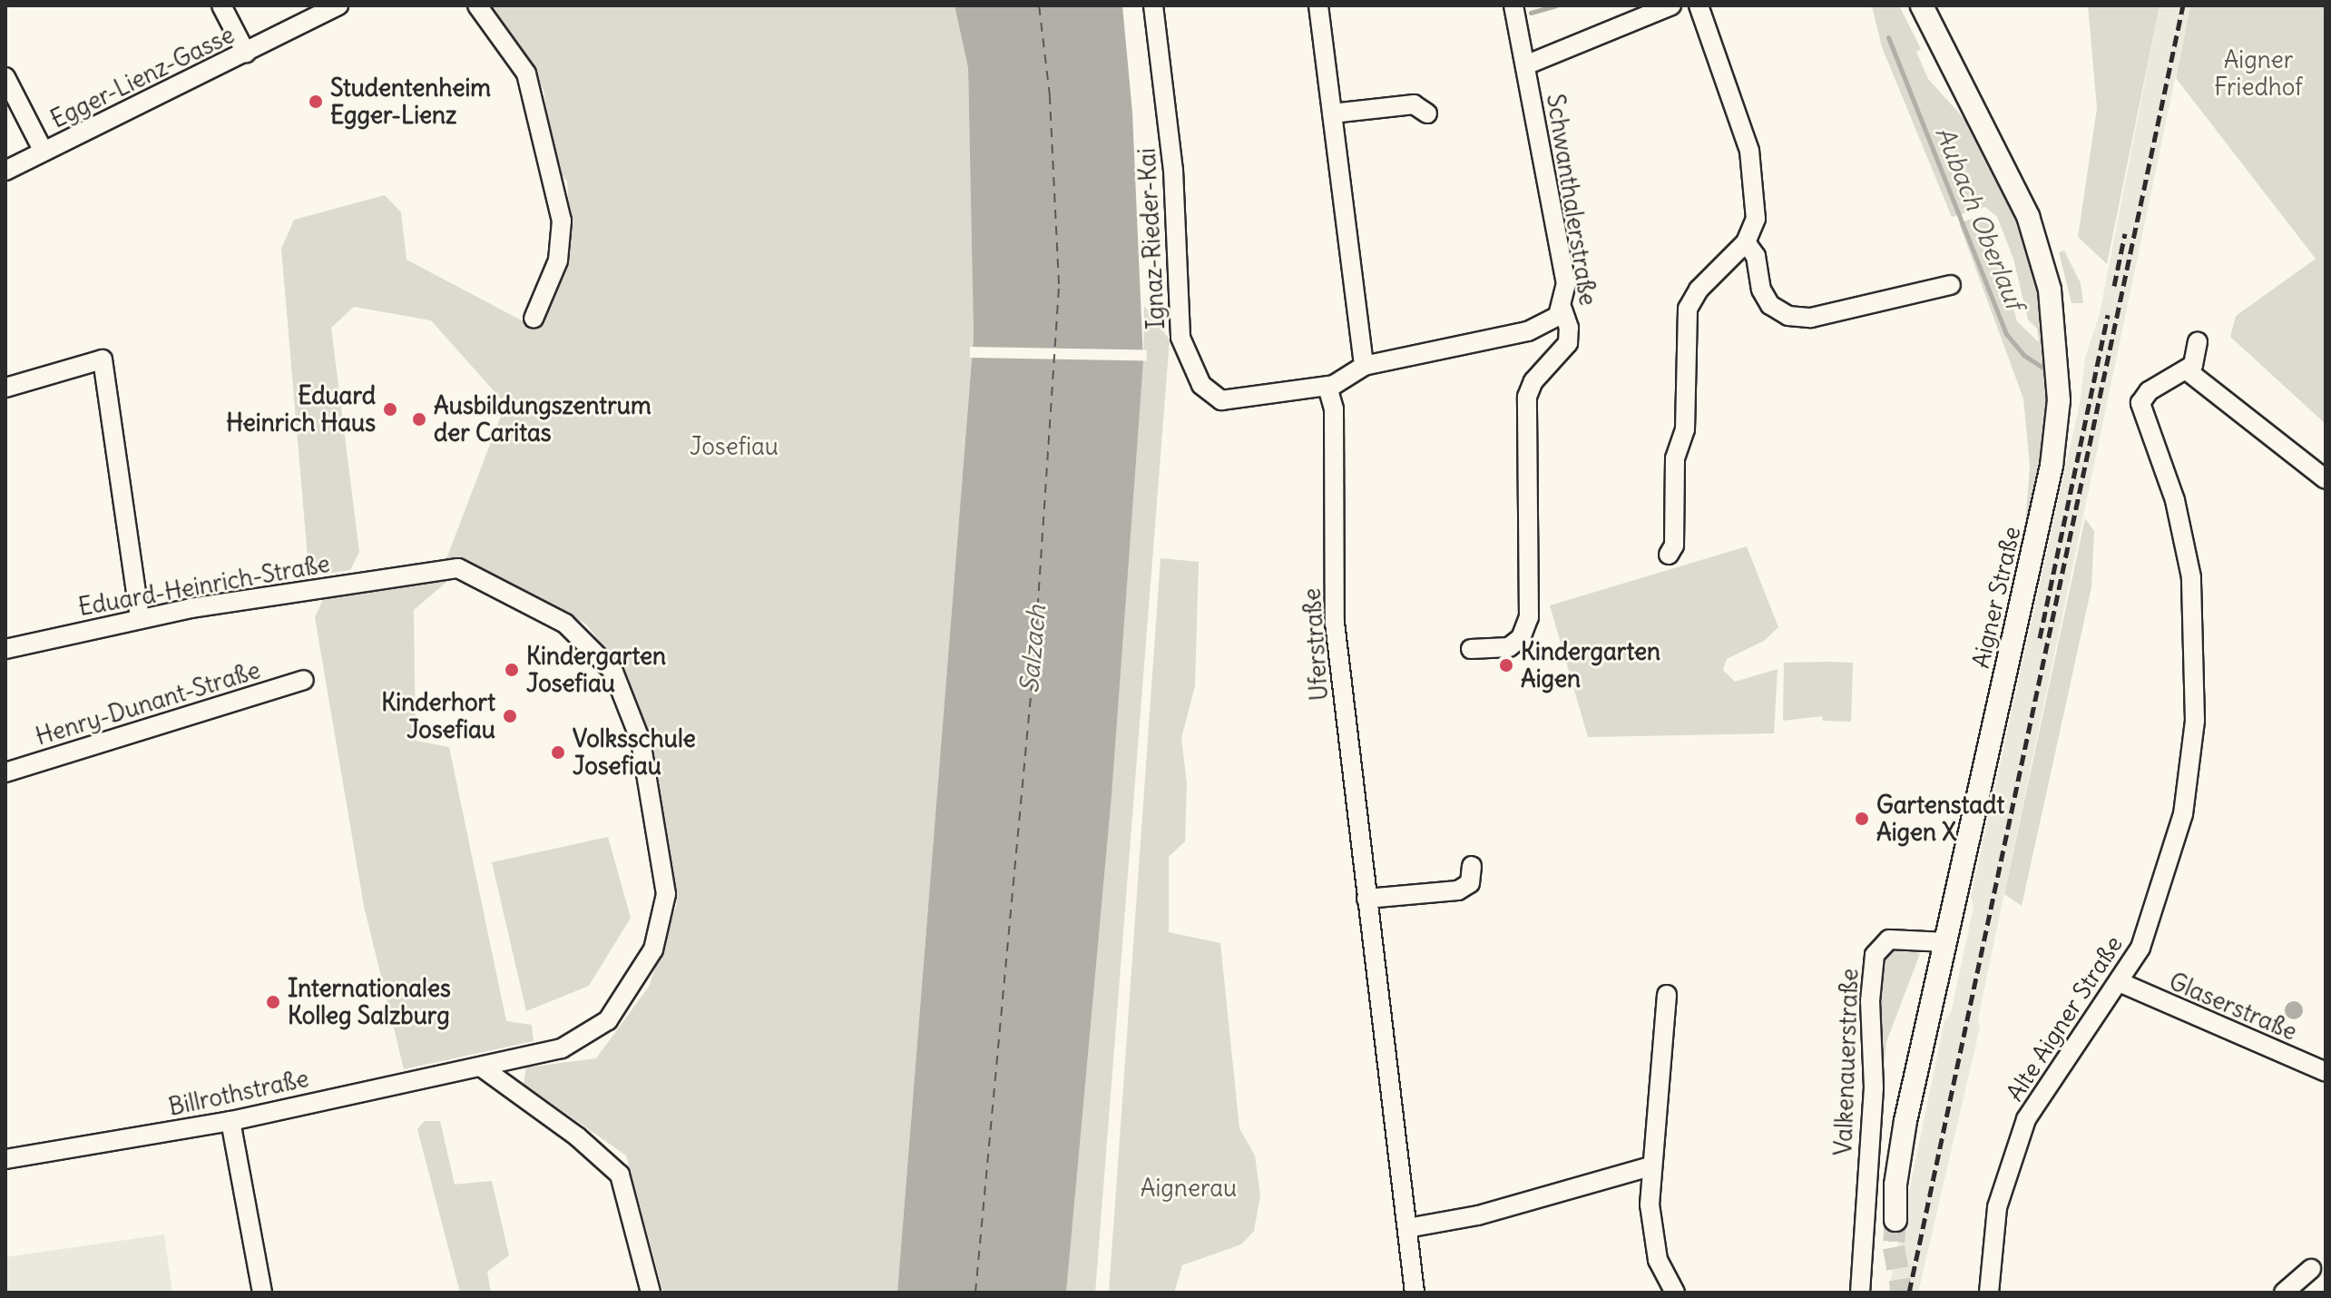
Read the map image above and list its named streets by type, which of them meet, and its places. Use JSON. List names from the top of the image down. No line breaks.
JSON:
{"streets":{"main road":["Aigner Straße"],"street":["Egger-Lienz-Gasse","Schwanthalerstraße","Ignaz-Rieder-Kai","Eduard-Heinrich-Straße","Uferstraße","Henry-Dunant-Straße","Glaserstraße","Alte Aigner Straße","Valkenauerstraße","Billrothstraße"]},"crossings":[["Schwanthalerstraße","Ignaz-Rieder-Kai"],["Ignaz-Rieder-Kai","Uferstraße"],["Eduard-Heinrich-Straße","Billrothstraße"],["Aigner Straße","Valkenauerstraße"],["Glaserstraße","Alte Aigner Straße"]],"water":["Aubach Oberlauf","Salzach"],"parks":["Aigner Friedhof","Josefiau","Aignerau"],"places":["Studentenheim Egger-Lienz","Eduard Heinrich Haus","Ausbildungszentrum der Caritas","Kindergarten Aigen","Kindergarten Josefiau","Kinderhort Josefiau","Volksschule Josefiau","Gartenstadt Aigen X","Internationales Kolleg Salzburg"]}
